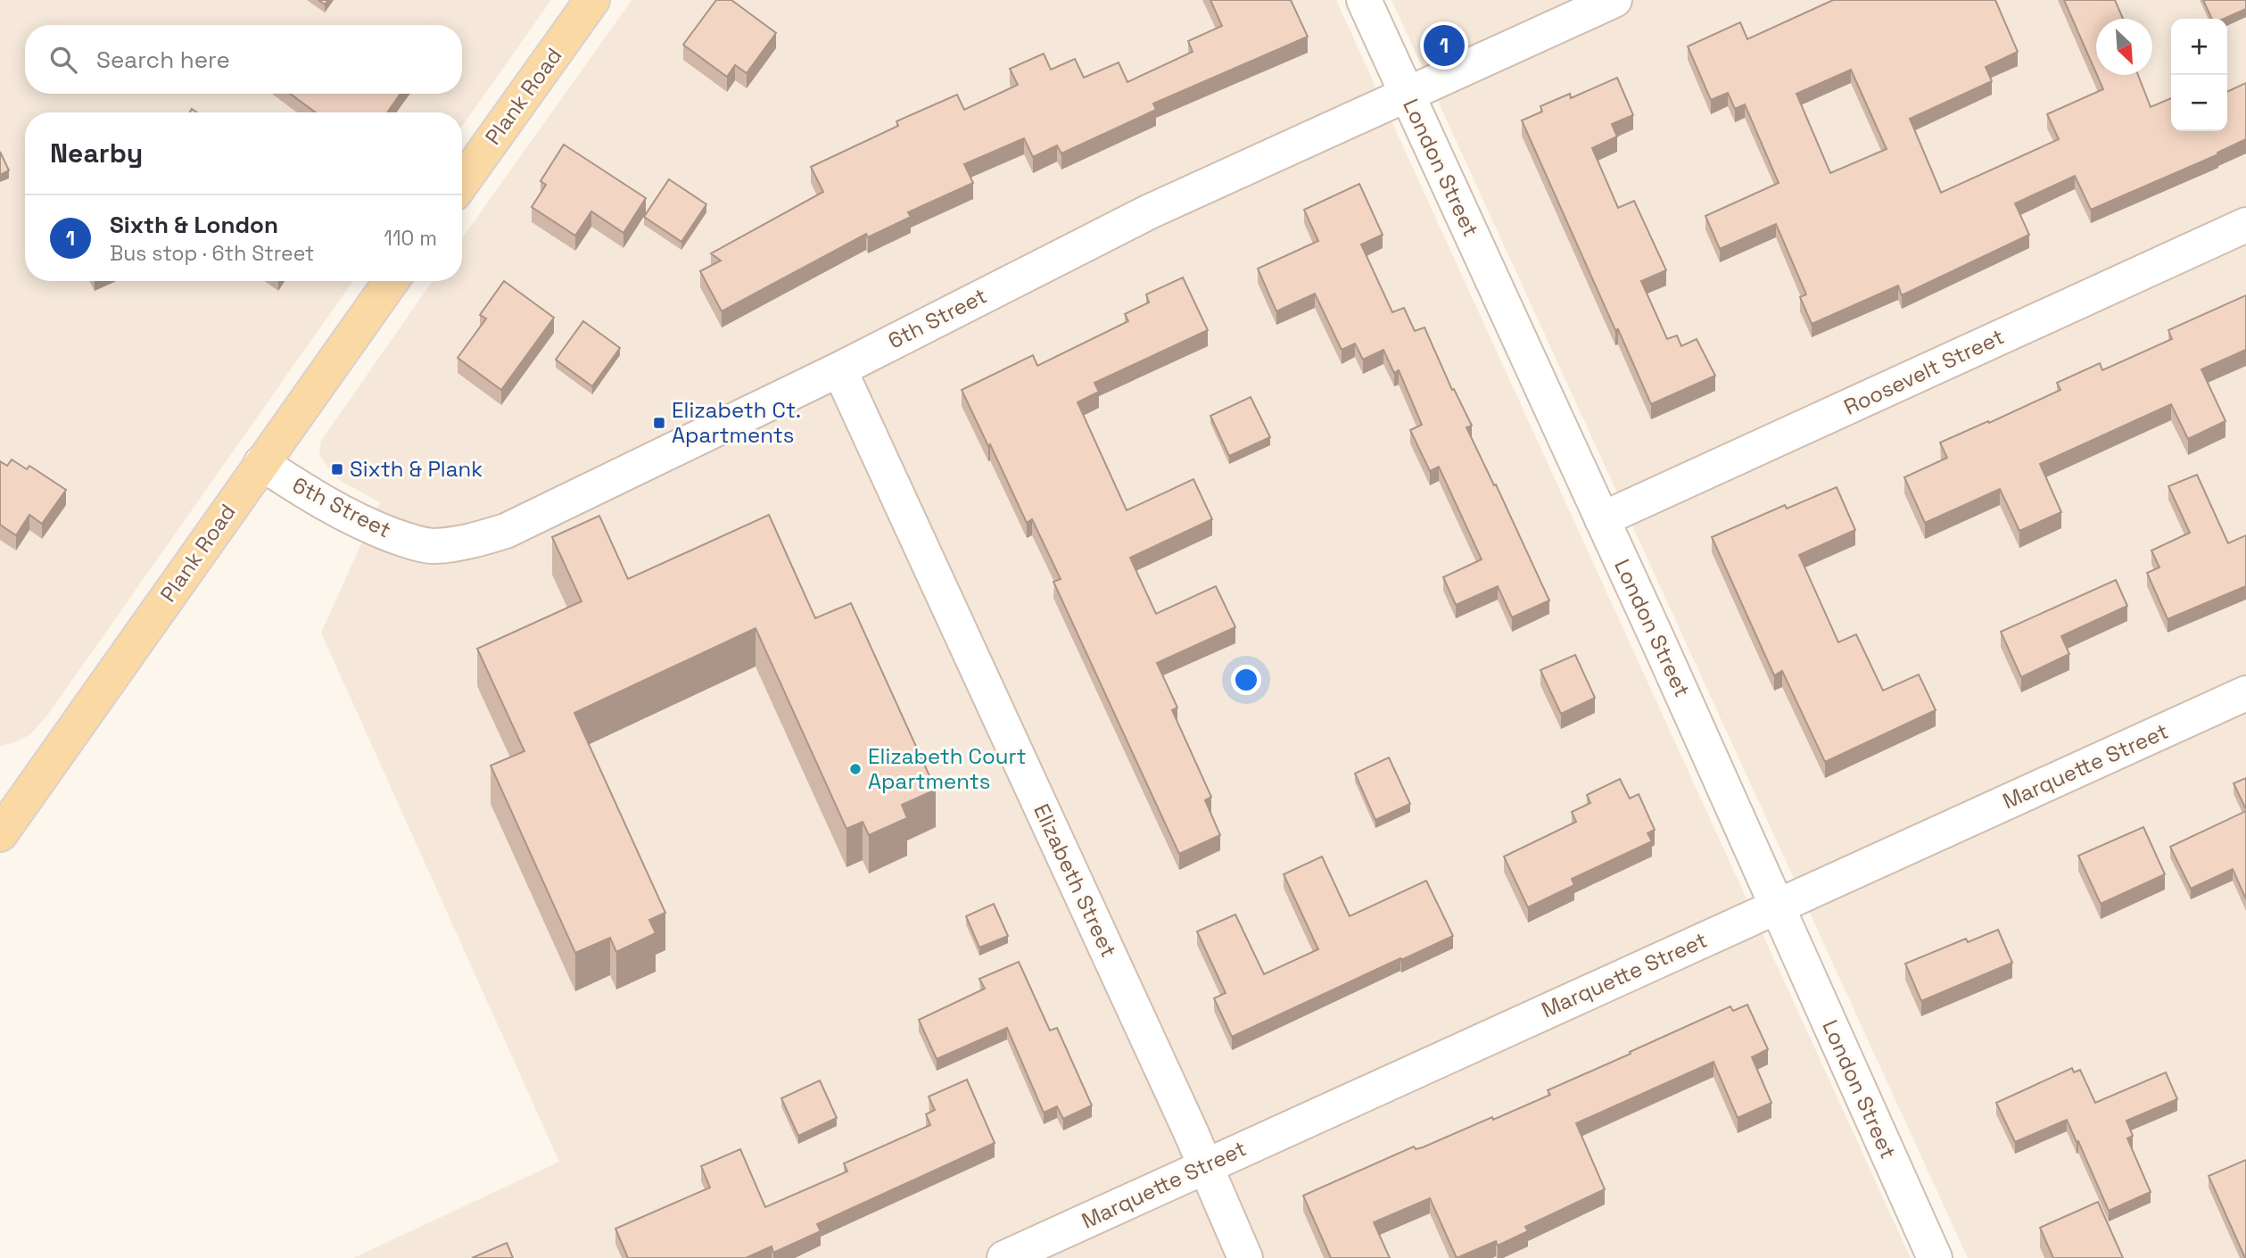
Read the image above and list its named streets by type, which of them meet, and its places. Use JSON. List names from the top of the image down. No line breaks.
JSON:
{"streets":{"main road":["Plank Road"],"street":["London Street","6th Street","Roosevelt Street","Marquette Street","Elizabeth Street"]},"crossings":[["Plank Road","6th Street"],["London Street","6th Street"],["London Street","Roosevelt Street"],["London Street","Marquette Street"],["6th Street","Elizabeth Street"],["Marquette Street","Elizabeth Street"]],"places":{"transit":["Elizabeth Ct. Apartments","Sixth & Plank"],"other":["Elizabeth Court Apartments"]},"north":"bottom right","page":{"map_buttons":["+","−"],"pins":"1","search":"Search here","heading":"Nearby","list":[{"mark":"1","name":"Sixth & London","note":"Bus stop · 6th Street","value":"110 m"}]}}
